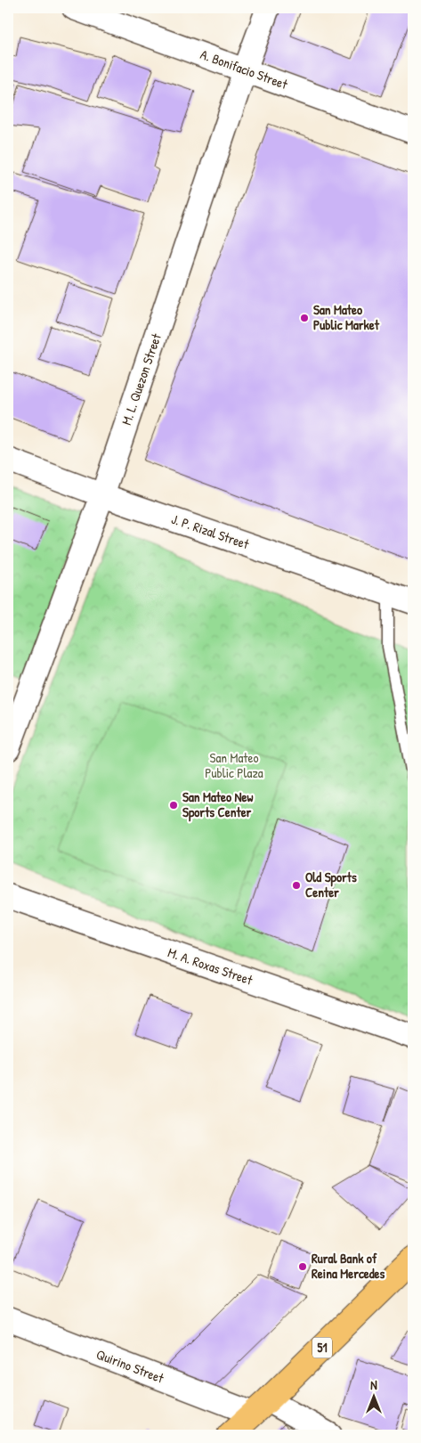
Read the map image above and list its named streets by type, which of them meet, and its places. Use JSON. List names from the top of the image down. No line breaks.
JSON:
{"streets":{"highway":["51"],"street":["A. Bonifacio Street","M. L. Quezon Street","J. P. Rizal Street","M. A. Roxas Street","Quirino Street"]},"crossings":[["A. Bonifacio Street","M. L. Quezon Street"],["M. L. Quezon Street","J. P. Rizal Street"],["51","Quirino Street"]],"parks":["San Mateo Public Plaza"],"places":["San Mateo Public Market","San Mateo New Sports Center","Old Sports Center","Rural Bank of Reina Mercedes"],"north":"top"}
